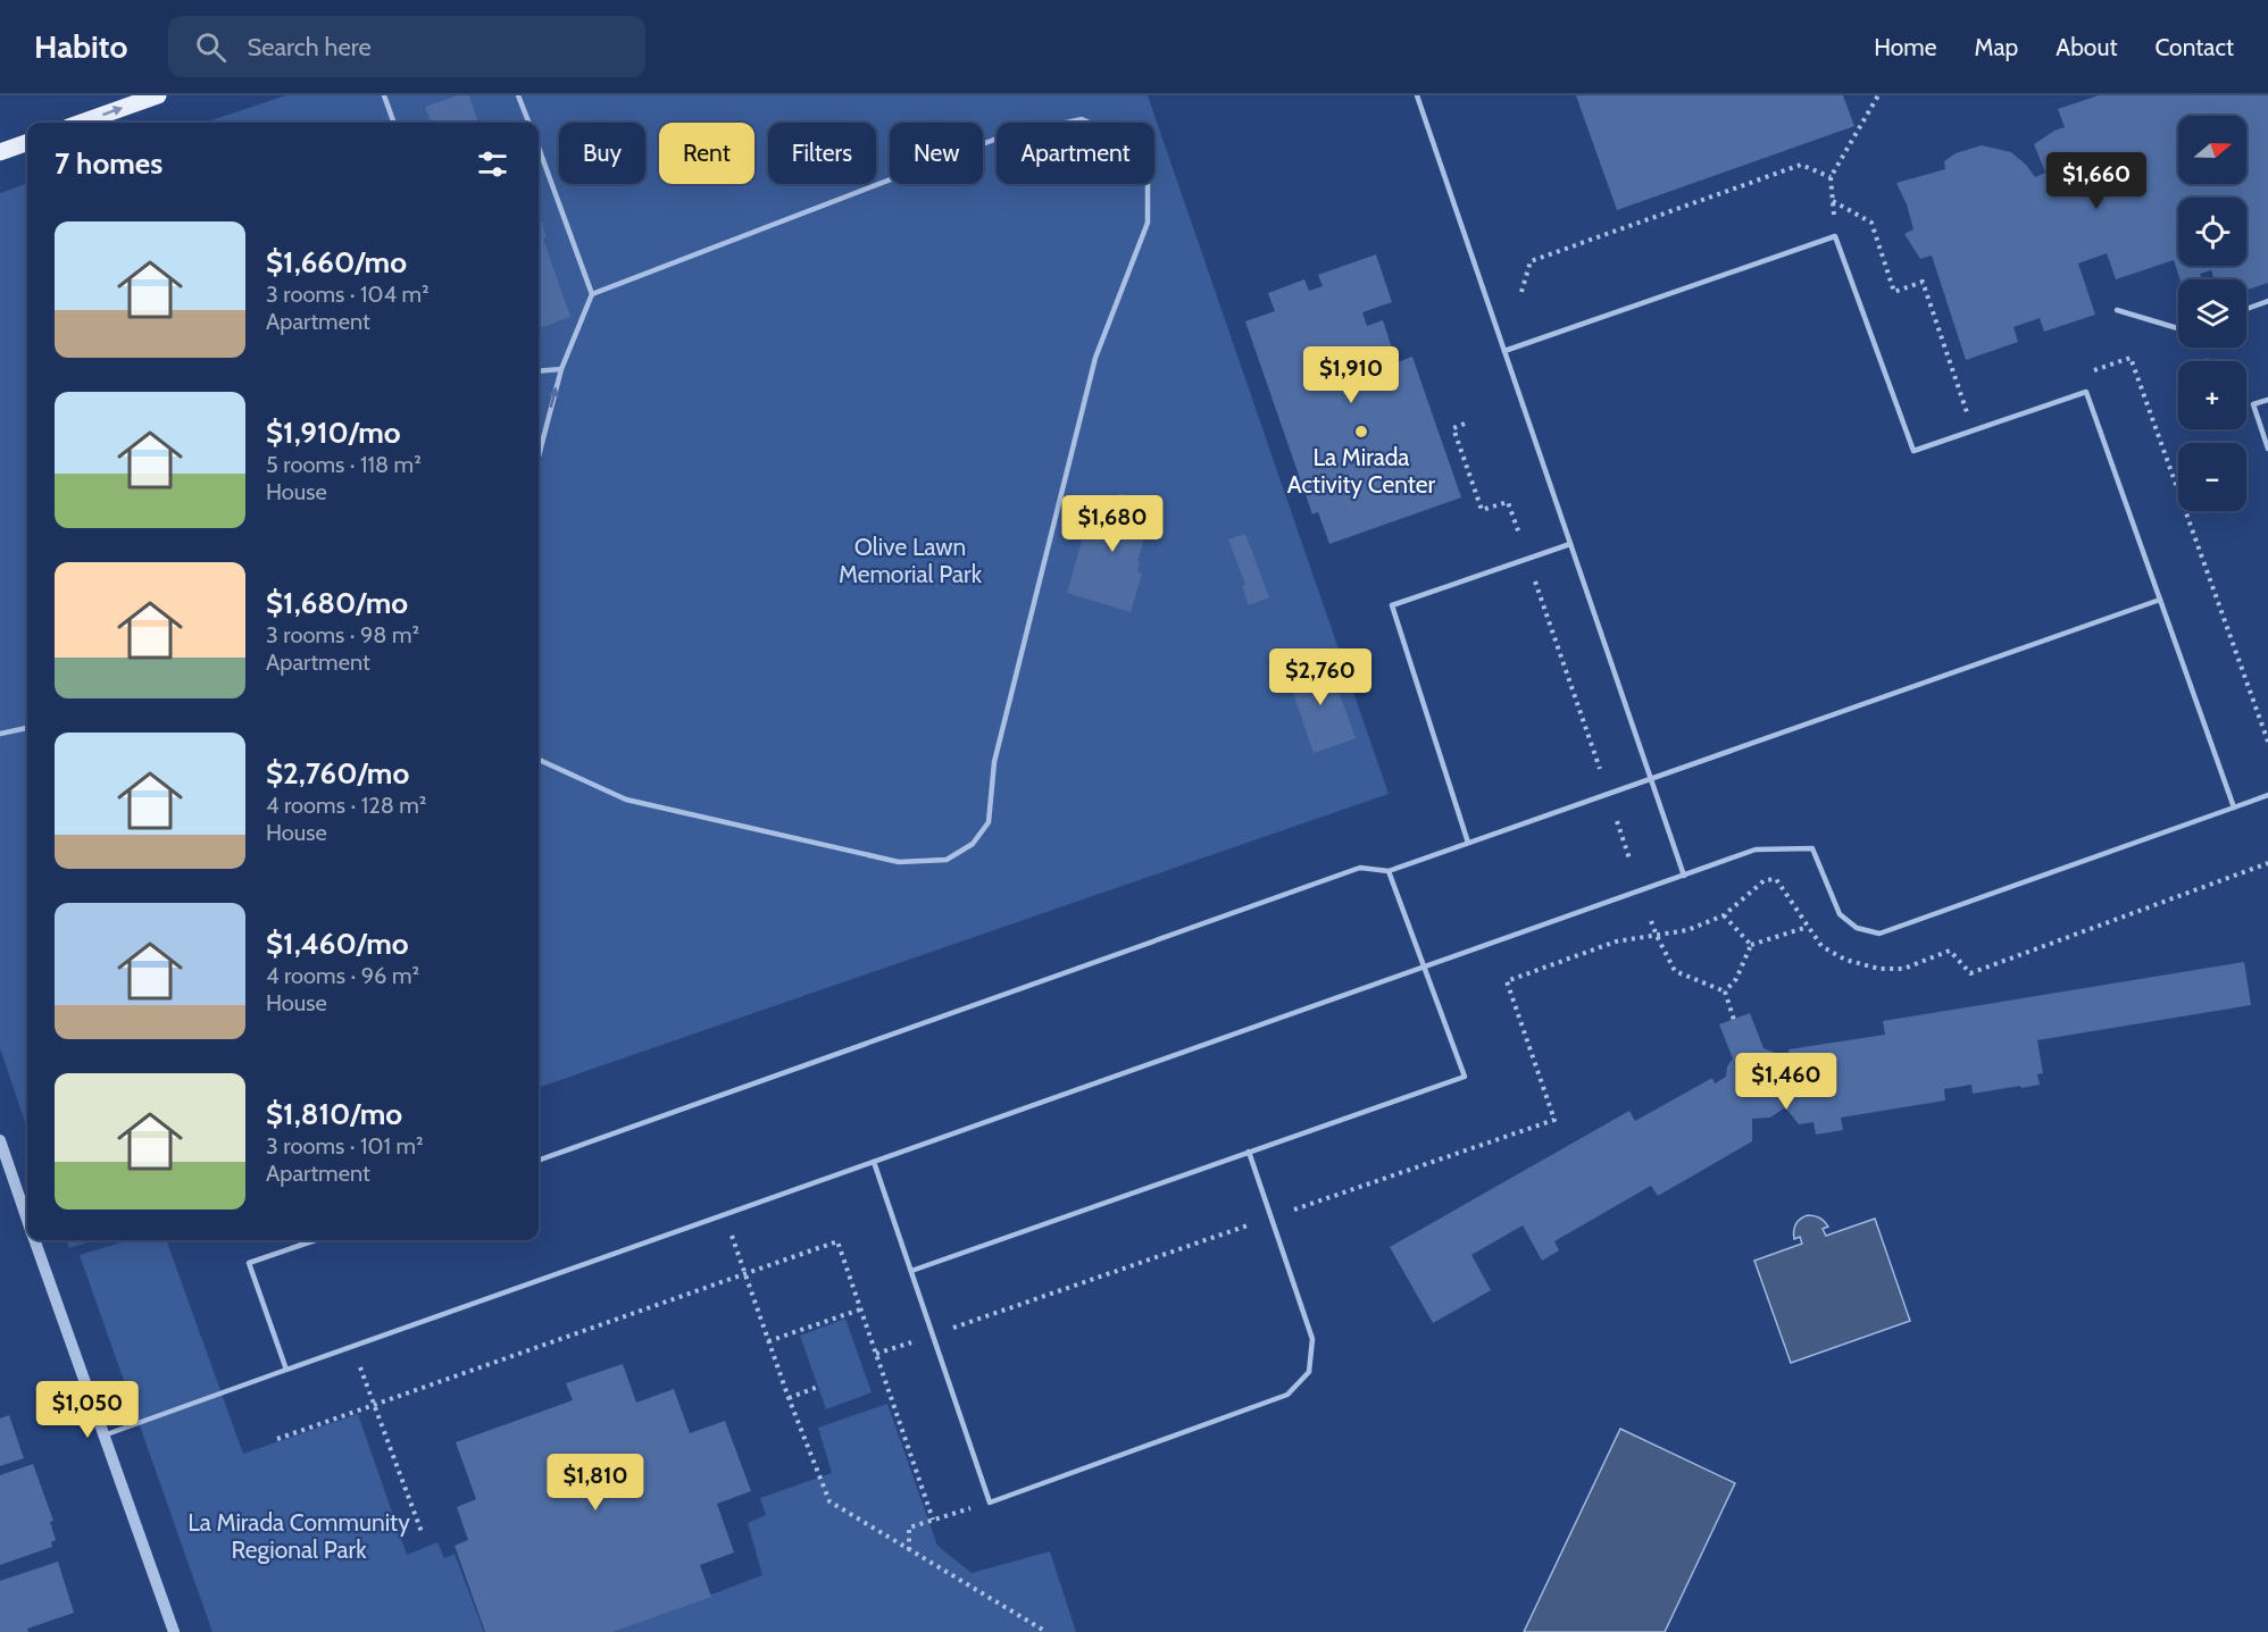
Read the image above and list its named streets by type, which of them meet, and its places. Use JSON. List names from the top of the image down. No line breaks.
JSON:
{"parks":["Olive Lawn Memorial Park","La Mirada Community Regional Park"],"places":["La Mirada Activity Center"],"north":"right","page":{"header":"Habito","search":"Search here","nav":["Home","Map","About","Contact"],"map_buttons":["+","−"],"chip":["Buy","Rent","Filters","New","Apartment"],"heading":"7 homes","price":["$1,660","$1,910","$1,680","$2,760","$1,460","$1,050","$1,810"],"list":[{"name":"$1,660/mo","note":"3 rooms · 104 m² · Apartment"},{"name":"$1,910/mo","note":"5 rooms · 118 m² · House"},{"name":"$1,680/mo","note":"3 rooms · 98 m² · Apartment"},{"name":"$2,760/mo","note":"4 rooms · 128 m² · House"},{"name":"$1,460/mo","note":"4 rooms · 96 m² · House"},{"name":"$1,810/mo","note":"3 rooms · 101 m² · Apartment"}]}}
